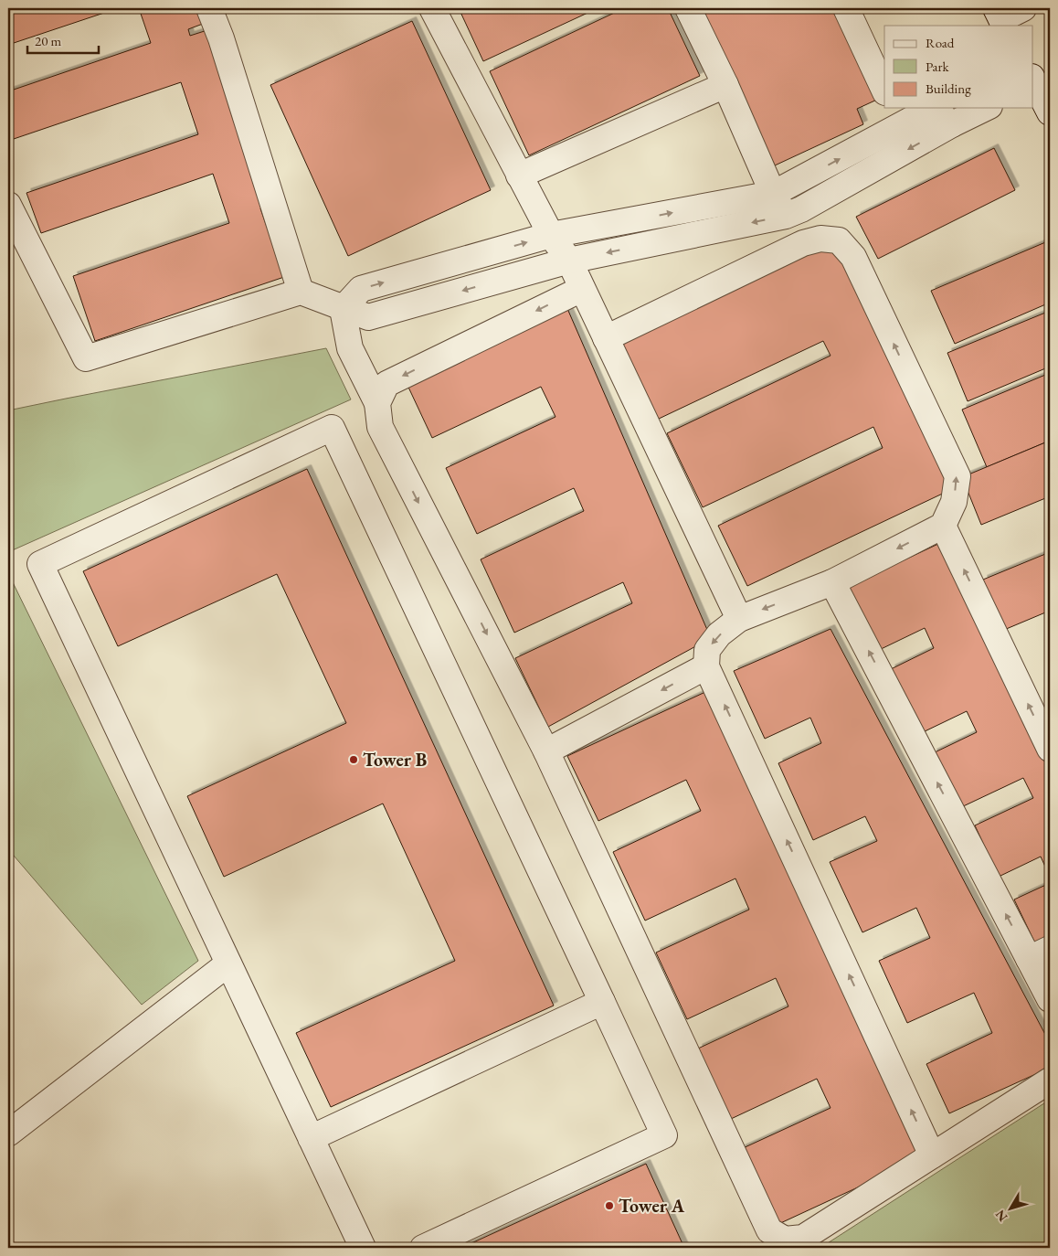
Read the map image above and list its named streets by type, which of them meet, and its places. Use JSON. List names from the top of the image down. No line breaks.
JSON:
{"places":["Tower B","Tower A"],"legend":["Road","Park","Building"],"scale_bar":"20 m","north":"bottom left"}
